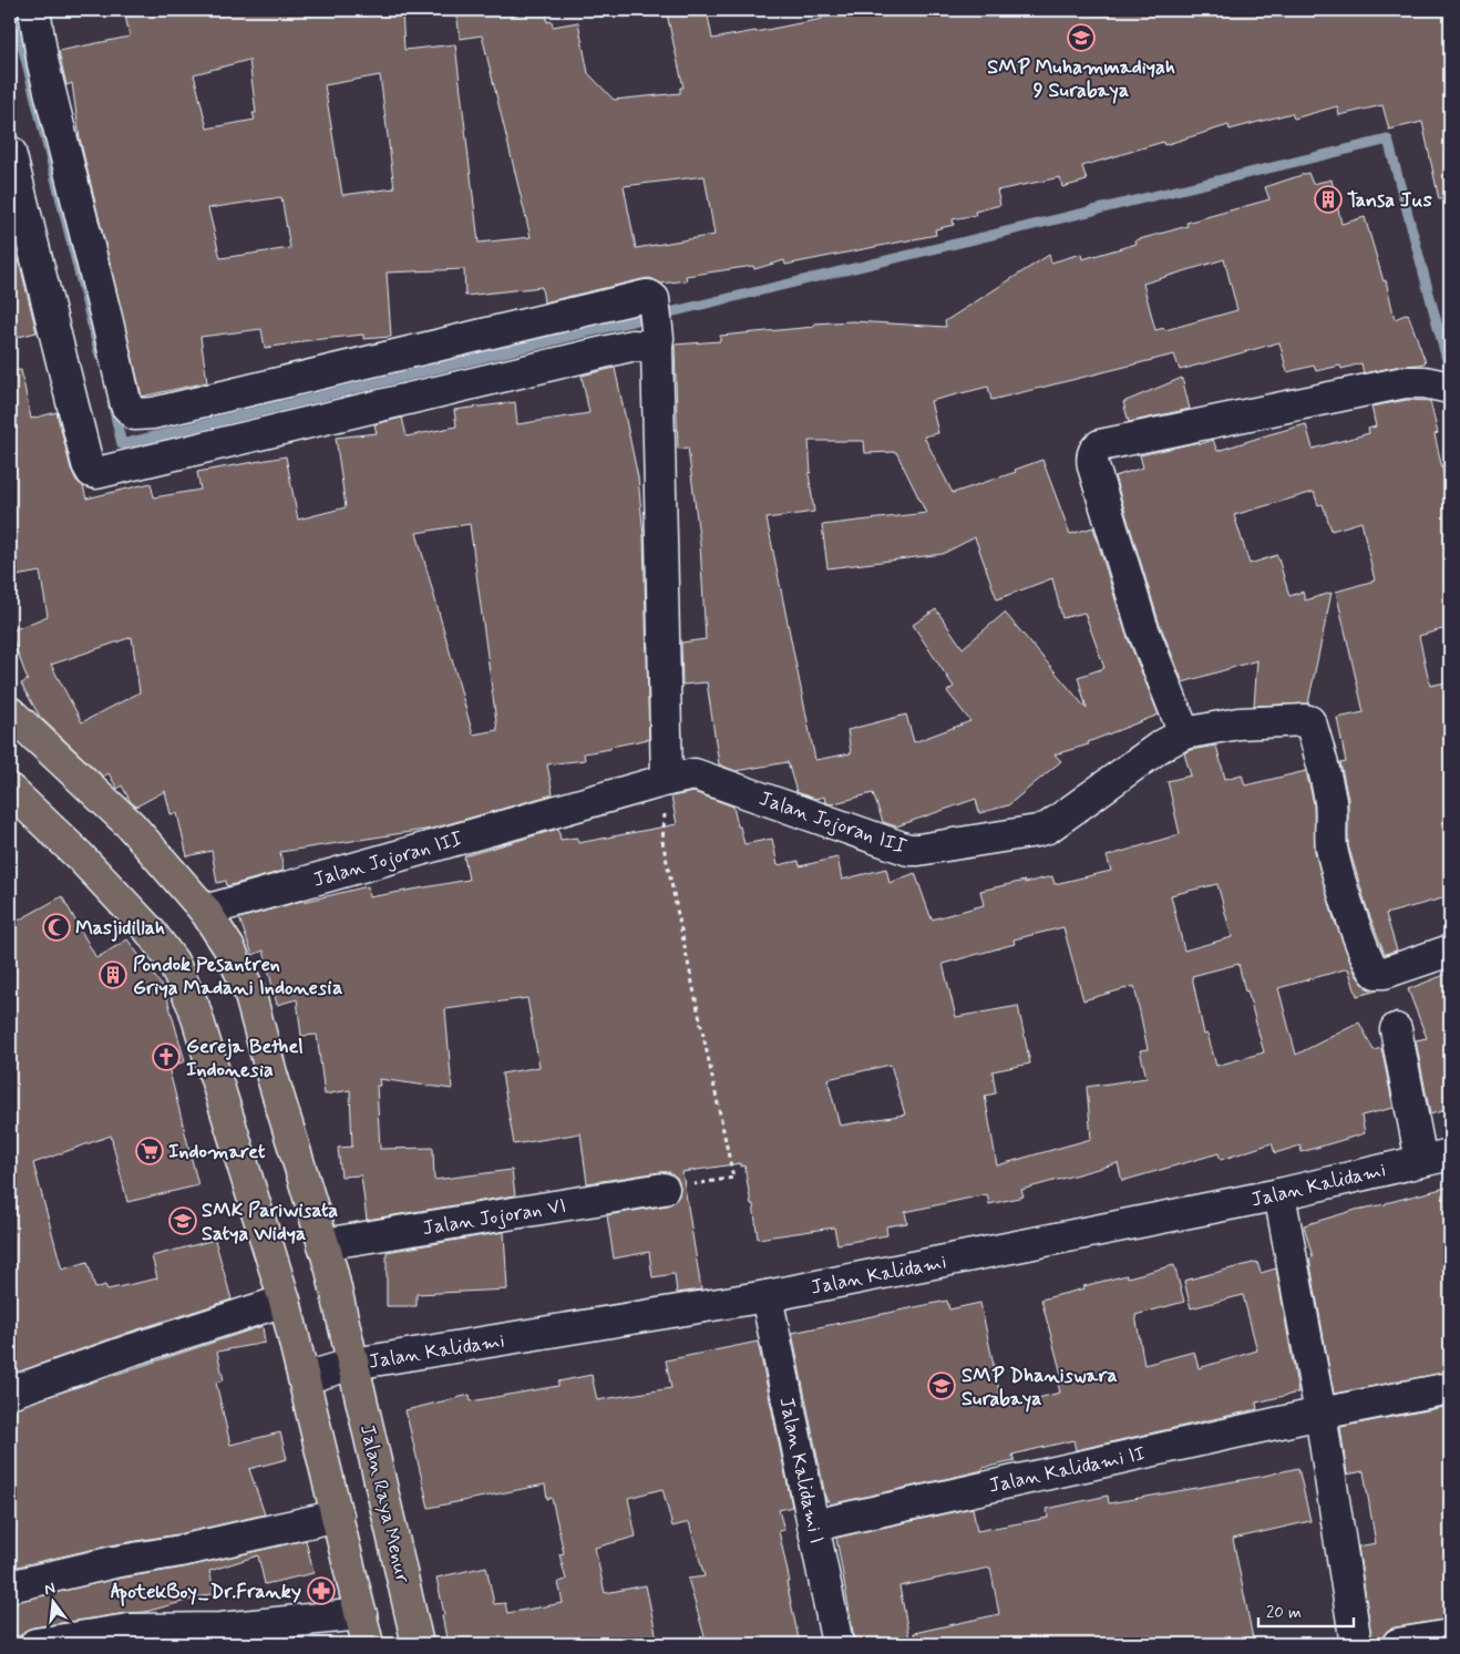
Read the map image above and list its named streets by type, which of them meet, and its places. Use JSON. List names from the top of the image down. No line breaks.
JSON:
{"streets":{"main road":["Jalan Raya Menur"],"street":["Jalan Jojoran III","Jalan Kalidami","Jalan Jojoran VI","Jalan Kalidami II","Jalan Kalidami I"]},"crossings":[["Jalan Jojoran III","Jalan Raya Menur"],["Jalan Kalidami","Jalan Kalidami I"],["Jalan Kalidami","Jalan Raya Menur"],["Jalan Jojoran VI","Jalan Raya Menur"],["Jalan Kalidami II","Jalan Kalidami I"]],"places":{"school or university":["SMP Muhammadiyah 9 Surabaya","SMK Pariwisata Satya Widya","SMP Dhaniswara Surabaya"],"building":["Tansa Jus","Pondok Pesantren Griya Madani Indonesia"],"mosque":["Masjidillah"],"church":["Gereja Bethel Indonesia"],"supermarket":["Indomaret"],"pharmacy":["ApotekBoy_Dr.Franky"]},"scale_bar":"20 m","north":"top"}
